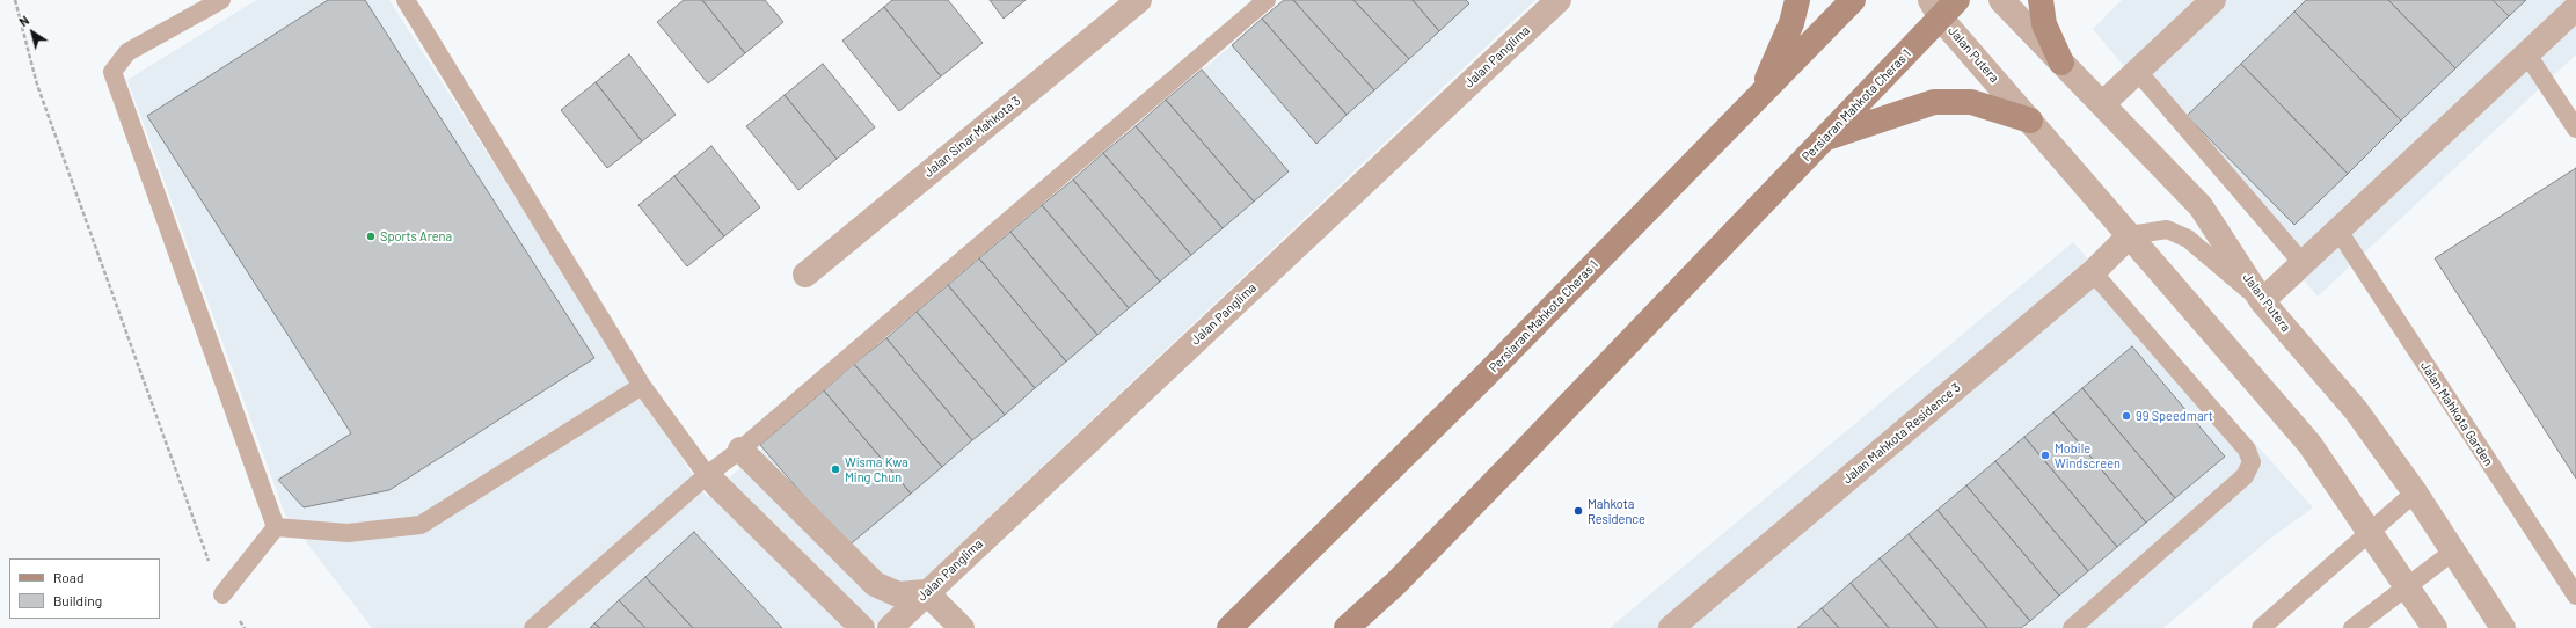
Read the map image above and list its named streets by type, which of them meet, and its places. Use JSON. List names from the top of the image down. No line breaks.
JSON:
{"streets":{"main road":["Persiaran Mahkota Cheras 1"],"street":["Jalan Putera","Jalan Panglima","Jalan Sinar Mahkota 3","Jalan Mahkota Residence 3"],"lane":["Jalan Mahkota Garden"]},"crossings":[["Jalan Putera","Persiaran Mahkota Cheras 1"],["Jalan Putera","Jalan Mahkota Residence 3"]],"places":["Sports Arena","99 Speedmart","Mobile Windscreen","Wisma Kwa Ming Chun","Mahkota Residence"],"legend":["Road","Building"],"north":"top left"}
